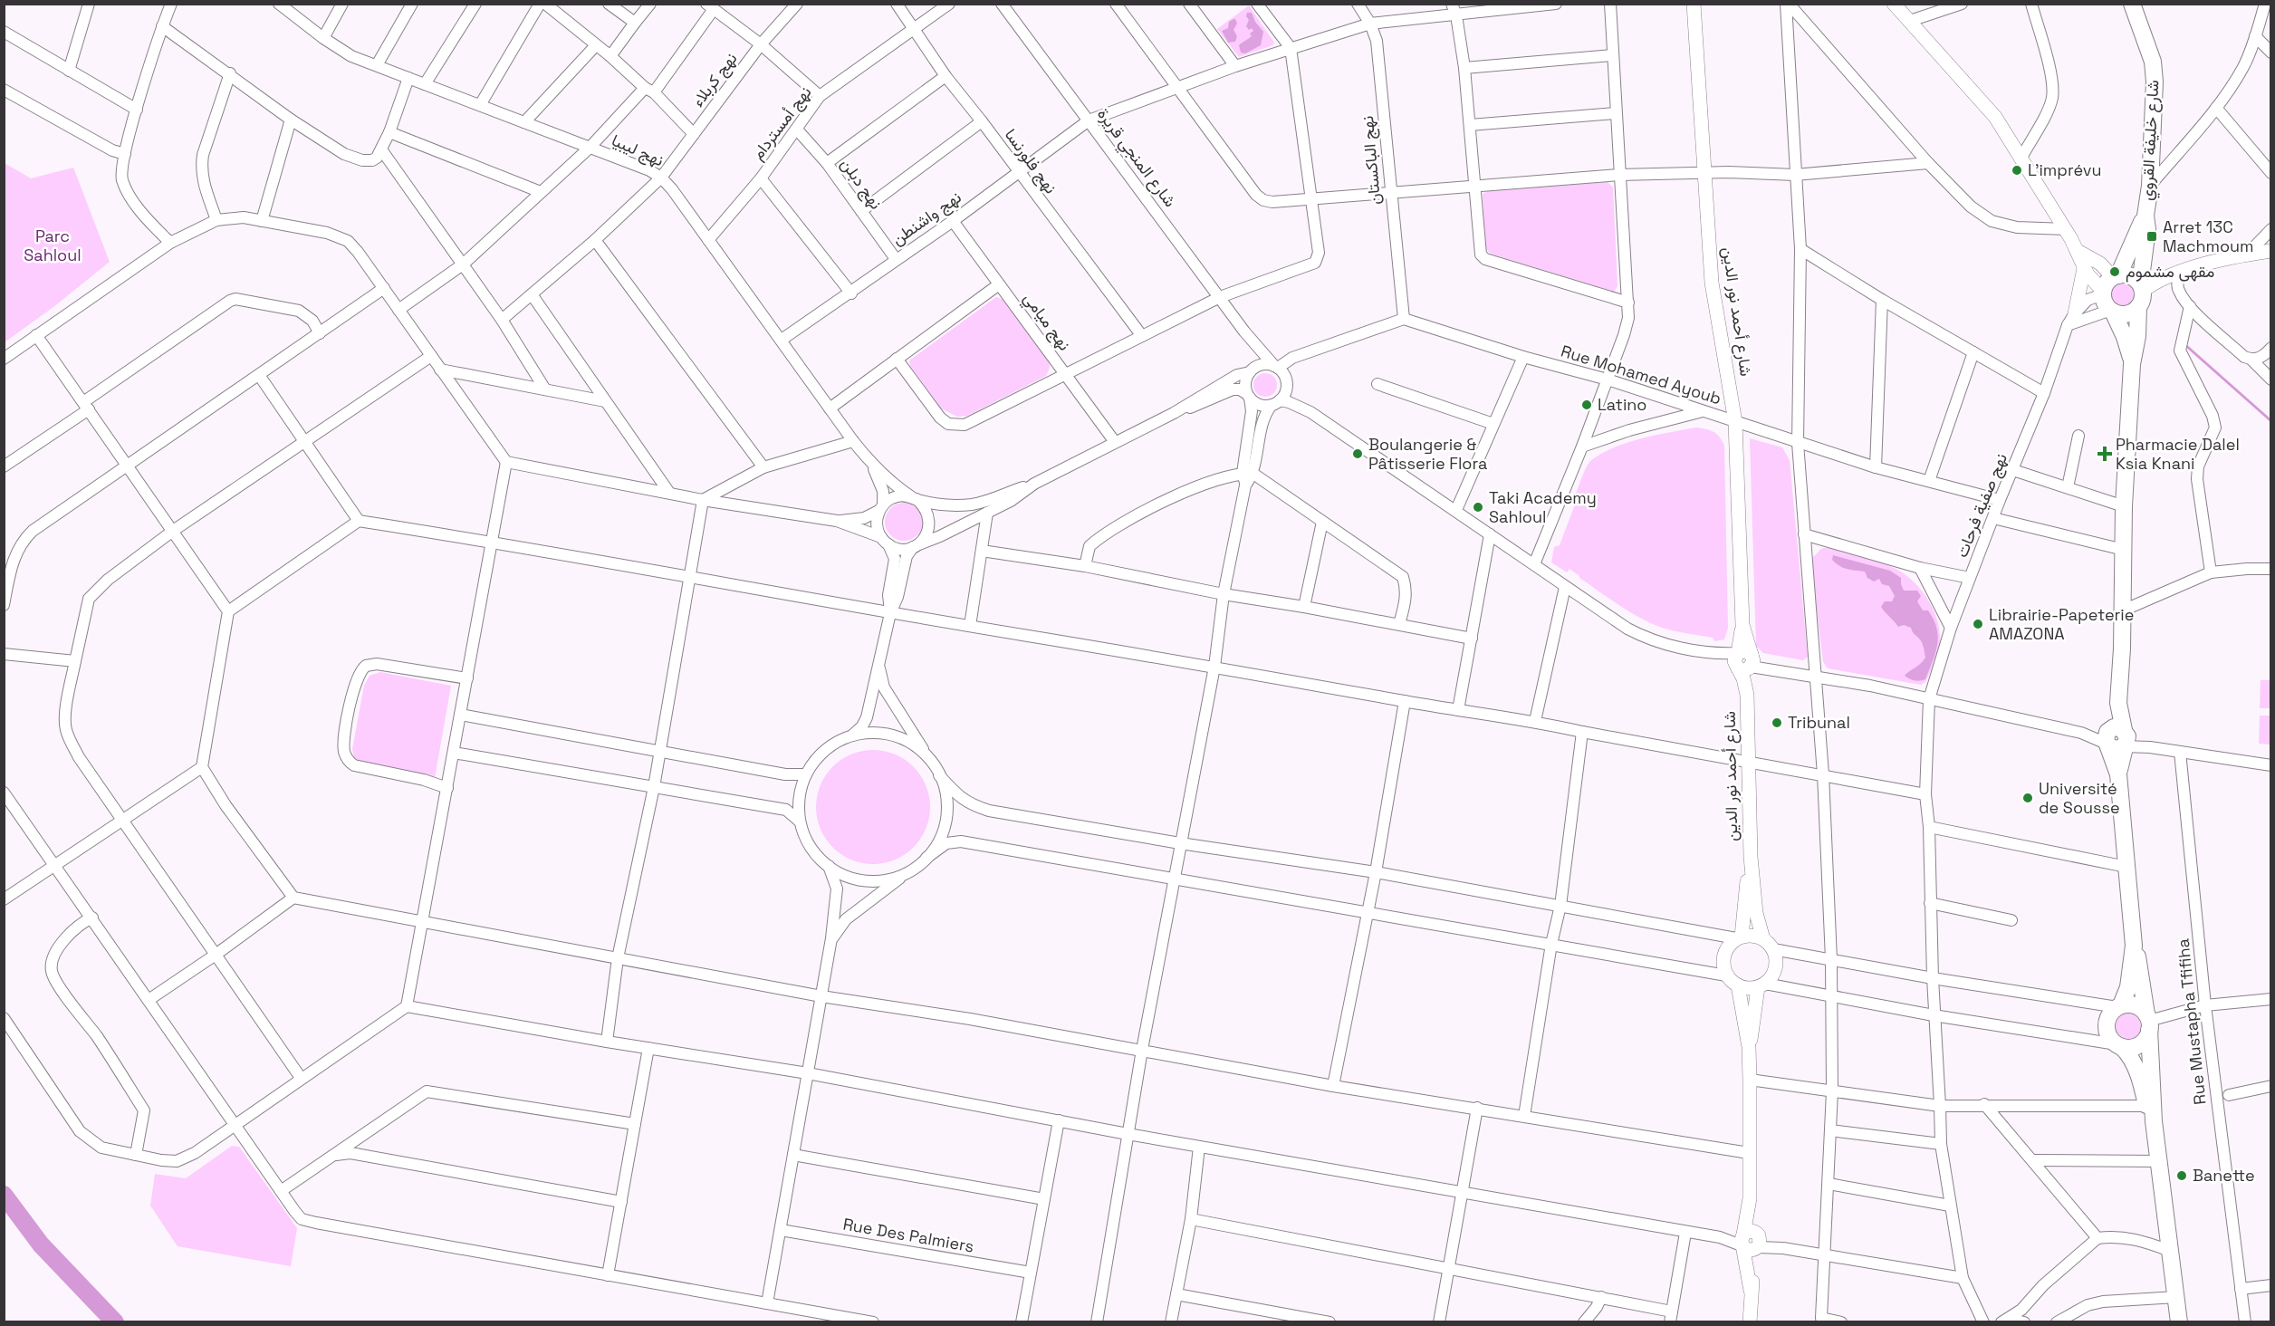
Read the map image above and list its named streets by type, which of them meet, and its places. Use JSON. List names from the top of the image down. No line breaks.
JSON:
{"streets":{"main road":["شارع خليفة القروي"],"street":["نهج كربلاء","نهج أمستردام","نهج ليبيا","شارع المنجي قريرة","نهج الباكستان","نهج فلورنسا","نهج دبلن","نهج واشنطن","شارع أحمد نور الدين","نهج ميامي","Rue Mohamed Ayoub","نهج صفية فرحات","Rue Mustapha Tfifiha","Rue Des Palmiers"]},"crossings":[["نهج كربلاء","نهج ليبيا"],["نهج أمستردام","نهج ليبيا"],["نهج أمستردام","نهج فلورنسا"],["نهج أمستردام","نهج دبلن"],["نهج ليبيا","نهج واشنطن"],["شارع المنجي قريرة","نهج واشنطن"],["نهج الباكستان","نهج واشنطن"],["نهج الباكستان","Rue Mohamed Ayoub"],["نهج فلورنسا","نهج واشنطن"],["نهج دبلن","نهج واشنطن"],["نهج واشنطن","نهج ميامي"],["شارع أحمد نور الدين","Rue Mohamed Ayoub"],["Rue Mohamed Ayoub","نهج صفية فرحات"]],"parks":["Parc Sahloul"],"places":{"other":["L'imprévu","مقهى مشموم","Latino","Boulangerie & Pâtisserie Flora","Taki Academy Sahloul","Librairie-Papeterie AMAZONA","Tribunal","Université de Sousse","Banette"],"transit":["Arret 13C Machmoum"],"health":["Pharmacie Dalel Ksia Knani"]}}
